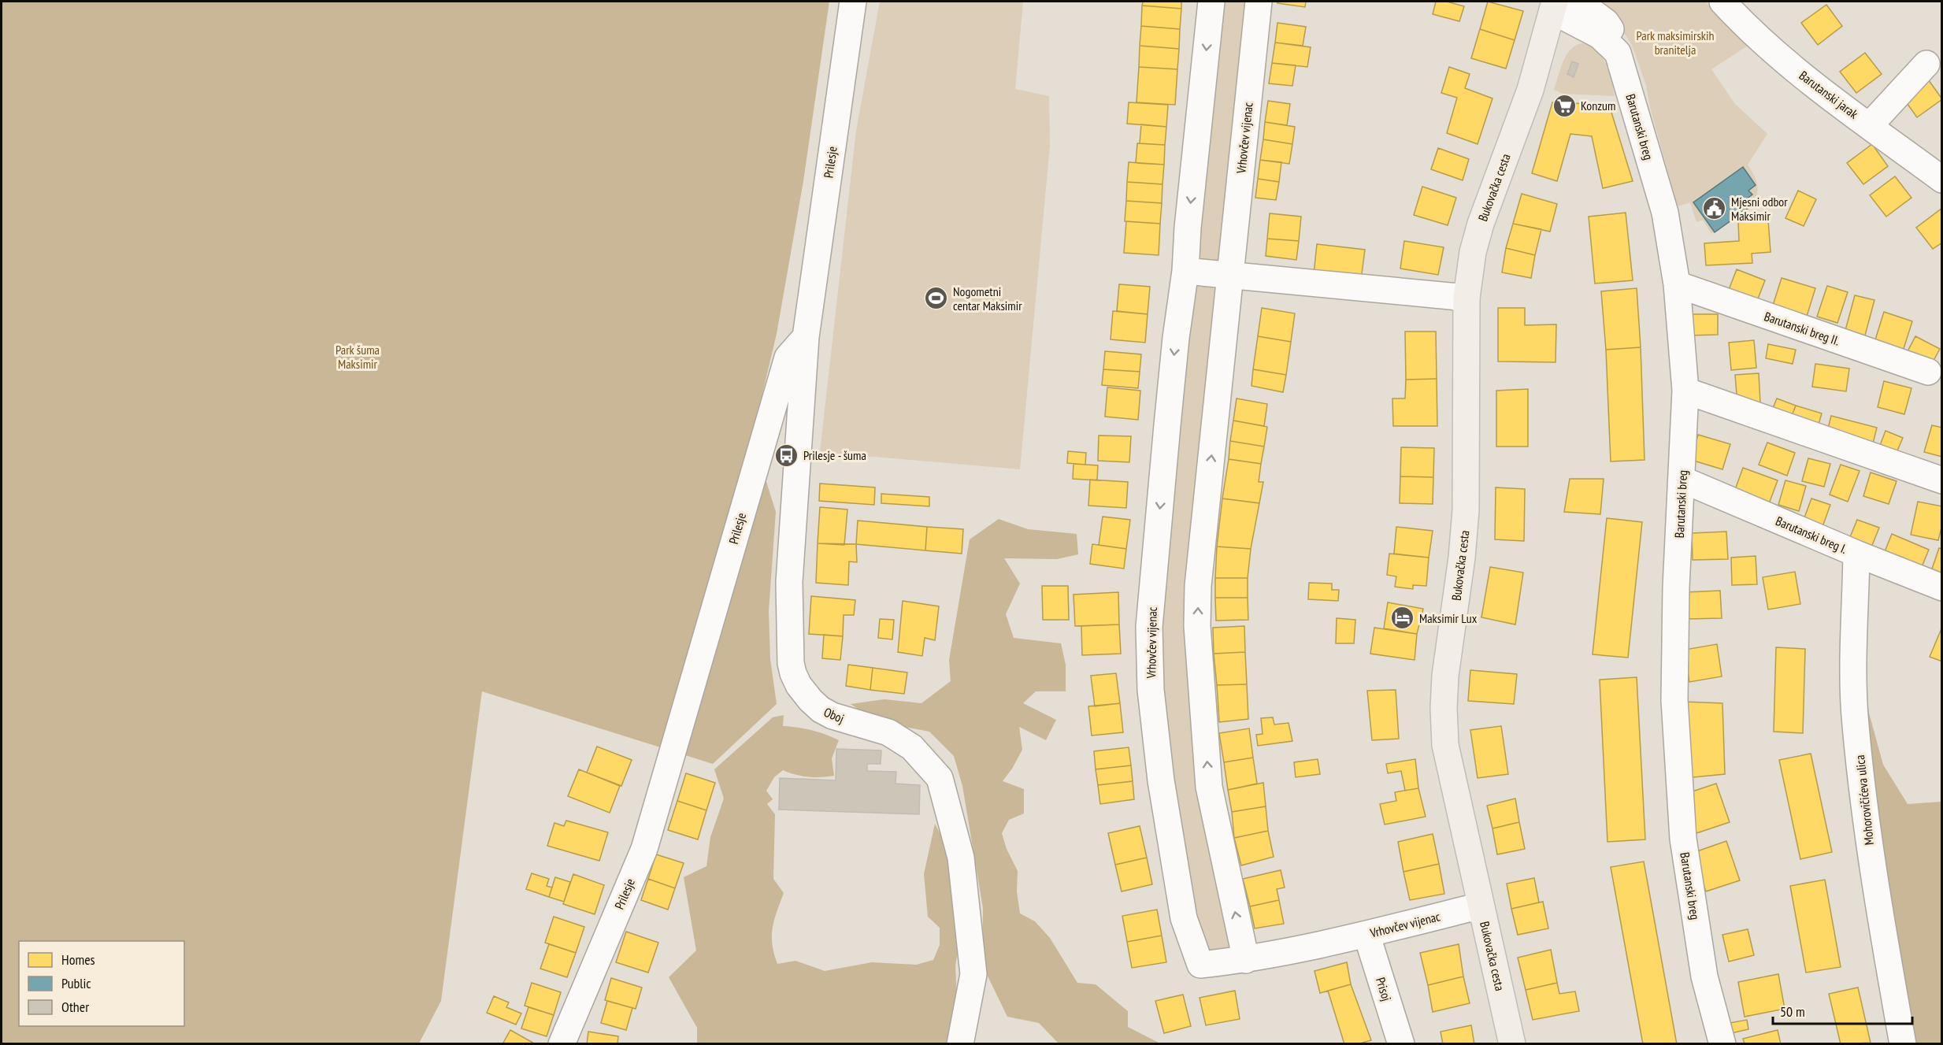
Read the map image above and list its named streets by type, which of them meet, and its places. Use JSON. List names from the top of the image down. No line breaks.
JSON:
{"streets":{"main road":["Bukovačka cesta"],"street":["Barutanski jarak","Barutanski breg","Vrhovčev vijenac","Prilesje","Barutanski breg II.","Barutanski breg I.","Oboj","Mohorovičićeva ulica","Prisoj"]},"crossings":[["Barutanski breg","Bukovačka cesta"],["Barutanski breg","Barutanski breg II."],["Barutanski breg","Barutanski breg I."],["Vrhovčev vijenac","Bukovačka cesta"],["Vrhovčev vijenac","Prisoj"],["Prilesje","Oboj"],["Barutanski breg I.","Mohorovičićeva ulica"]],"parks":["Park maksimirskih branitelja","Park šuma Maksimir"],"places":{"supermarket":["Konzum"],"public building":["Mjesni odbor Maksimir"],"sports":["Nogometni centar Maksimir"],"bus stop":["Prilesje - šuma"],"hotel":["Maksimir Lux"]},"legend":["Homes","Public","Other"],"scale_bar":"50 m"}
